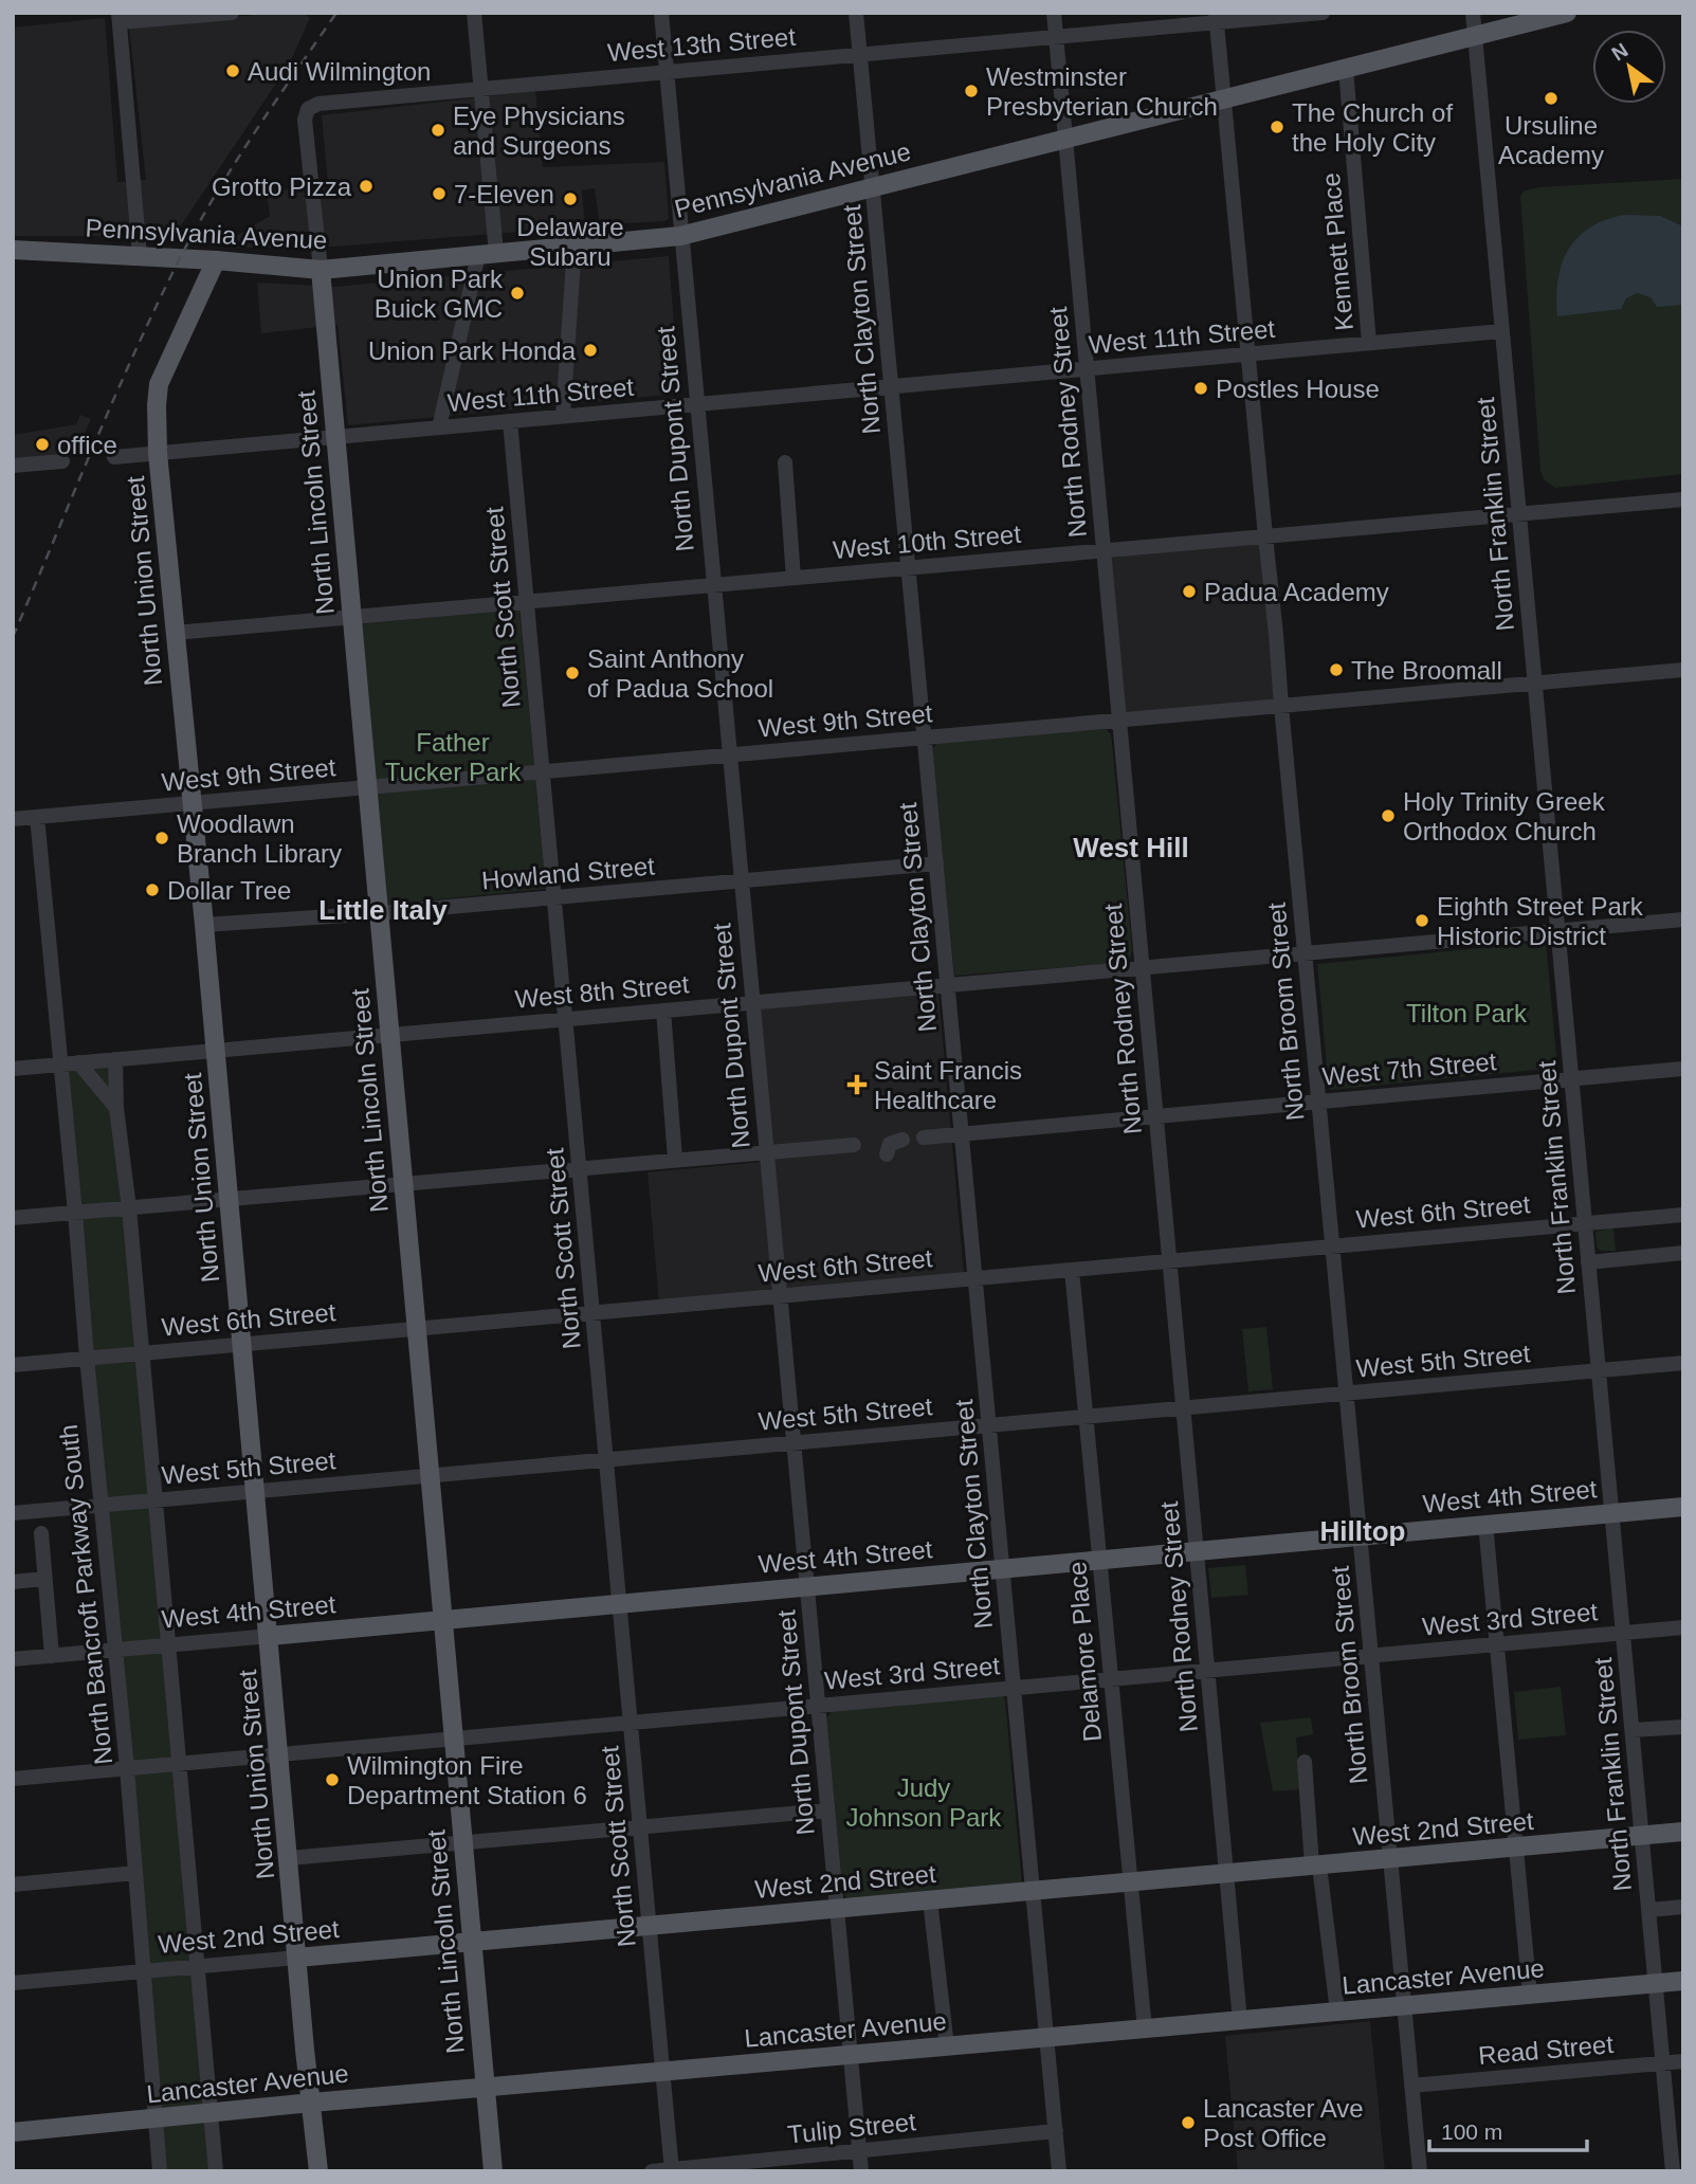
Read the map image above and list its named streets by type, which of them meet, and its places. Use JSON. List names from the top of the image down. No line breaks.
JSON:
{"streets":{"main road":["Pennsylvania Avenue","North Lincoln Street","North Union Street","West 4th Street","West 2nd Street","Lancaster Avenue"],"street":["West 13th Street","Kennett Place","North Clayton Street","West 11th Street","North Rodney Street","North Dupont Street","North Franklin Street","West 10th Street","North Scott Street","West 9th Street","Howland Street","West 8th Street","North Broom Street","West 7th Street","West 6th Street","West 5th Street","North Bancroft Parkway South","West 3rd Street","Delamore Place","Read Street","Tulip Street"]},"crossings":[["West 13th Street","North Clayton Street"],["West 13th Street","North Rodney Street"],["West 13th Street","North Dupont Street"],["West 13th Street","North Lincoln Street"],["West 13th Street","North Broom Street"],["Pennsylvania Avenue","Kennett Place"],["Pennsylvania Avenue","North Clayton Street"],["Pennsylvania Avenue","North Rodney Street"],["Pennsylvania Avenue","North Dupont Street"],["Pennsylvania Avenue","North Lincoln Street"],["Pennsylvania Avenue","North Franklin Street"],["Pennsylvania Avenue","North Union Street"],["Pennsylvania Avenue","North Broom Street"],["Kennett Place","West 11th Street"],["North Clayton Street","West 11th Street"],["North Clayton Street","West 10th Street"],["North Clayton Street","West 9th Street"],["North Clayton Street","Howland Street"],["North Clayton Street","West 8th Street"],["North Clayton Street","West 7th Street"],["North Clayton Street","West 6th Street"],["North Clayton Street","West 5th Street"],["North Clayton Street","West 4th Street"],["North Clayton Street","West 3rd Street"],["North Clayton Street","West 2nd Street"],["North Clayton Street","Lancaster Avenue"],["North Clayton Street","Tulip Street"],["West 11th Street","North Rodney Street"],["West 11th Street","North Dupont Street"],["West 11th Street","North Lincoln Street"],["West 11th Street","North Franklin Street"],["West 11th Street","North Union Street"],["West 11th Street","North Scott Street"],["West 11th Street","North Broom Street"],["North Rodney Street","West 10th Street"],["North Rodney Street","West 9th Street"],["North Rodney Street","West 8th Street"],["North Rodney Street","West 7th Street"],["North Rodney Street","West 6th Street"],["North Rodney Street","West 5th Street"],["North Rodney Street","West 4th Street"],["North Rodney Street","West 3rd Street"],["North Rodney Street","West 2nd Street"],["North Rodney Street","Lancaster Avenue"],["North Dupont Street","West 10th Street"],["North Dupont Street","West 9th Street"],["North Dupont Street","Howland Street"],["North Dupont Street","West 8th Street"],["North Dupont Street","West 6th Street"],["North Dupont Street","West 5th Street"],["North Dupont Street","West 4th Street"],["North Dupont Street","West 3rd Street"],["North Dupont Street","West 2nd Street"],["North Dupont Street","Lancaster Avenue"],["North Dupont Street","Tulip Street"],["North Lincoln Street","West 10th Street"],["North Lincoln Street","West 9th Street"],["North Lincoln Street","Howland Street"],["North Lincoln Street","West 8th Street"],["North Lincoln Street","West 6th Street"],["North Lincoln Street","West 5th Street"],["North Lincoln Street","West 4th Street"],["North Lincoln Street","West 3rd Street"],["North Lincoln Street","West 2nd Street"],["North Lincoln Street","Lancaster Avenue"],["North Franklin Street","West 10th Street"],["North Franklin Street","West 9th Street"],["North Franklin Street","West 8th Street"],["North Franklin Street","West 7th Street"],["North Franklin Street","West 6th Street"],["North Franklin Street","West 5th Street"],["North Franklin Street","West 4th Street"],["North Franklin Street","West 3rd Street"],["North Franklin Street","West 2nd Street"],["North Franklin Street","Lancaster Avenue"],["North Franklin Street","Read Street"],["West 10th Street","North Union Street"],["West 10th Street","North Scott Street"],["West 10th Street","North Broom Street"],["North Union Street","West 9th Street"],["North Union Street","Howland Street"],["North Union Street","West 8th Street"],["North Union Street","West 6th Street"],["North Union Street","West 5th Street"],["North Union Street","West 4th Street"],["North Union Street","West 3rd Street"],["North Union Street","West 2nd Street"],["North Union Street","Lancaster Avenue"],["North Scott Street","West 9th Street"],["North Scott Street","Howland Street"],["North Scott Street","West 8th Street"],["North Scott Street","West 6th Street"],["North Scott Street","West 5th Street"],["North Scott Street","West 4th Street"],["North Scott Street","West 3rd Street"],["North Scott Street","West 2nd Street"],["North Scott Street","Lancaster Avenue"],["North Scott Street","Tulip Street"],["West 9th Street","North Broom Street"],["West 9th Street","North Bancroft Parkway South"],["West 8th Street","North Broom Street"],["West 8th Street","North Bancroft Parkway South"],["North Broom Street","West 7th Street"],["North Broom Street","West 6th Street"],["North Broom Street","West 5th Street"],["North Broom Street","West 4th Street"],["North Broom Street","West 3rd Street"],["North Broom Street","West 2nd Street"],["North Broom Street","Lancaster Avenue"],["North Broom Street","Read Street"],["West 6th Street","North Bancroft Parkway South"],["West 6th Street","Delamore Place"],["West 5th Street","North Bancroft Parkway South"],["West 5th Street","Delamore Place"],["West 4th Street","North Bancroft Parkway South"],["West 4th Street","Delamore Place"],["North Bancroft Parkway South","West 3rd Street"],["North Bancroft Parkway South","West 2nd Street"],["North Bancroft Parkway South","Lancaster Avenue"],["West 3rd Street","Delamore Place"],["Delamore Place","West 2nd Street"],["Delamore Place","Lancaster Avenue"]],"districts":["West Hill","Little Italy","Hilltop"],"parks":["Father Tucker Park","Tilton Park","Judy Johnson Park"],"places":{"other":["Audi Wilmington","Westminster Presbyterian Church","Ursuline Academy","The Church of the Holy City","Eye Physicians and Surgeons","Grotto Pizza","7-Eleven","Delaware Subaru","Union Park Buick GMC","Union Park Honda","Postles House","office","Padua Academy","The Broomall","Saint Anthony of Padua School","Holy Trinity Greek Orthodox Church","Woodlawn Branch Library","Dollar Tree","Eighth Street Park Historic District","Wilmington Fire Department Station 6","Lancaster Ave Post Office"],"health":["Saint Francis Healthcare"]},"scale_bar":"100 m","north":"top left"}
